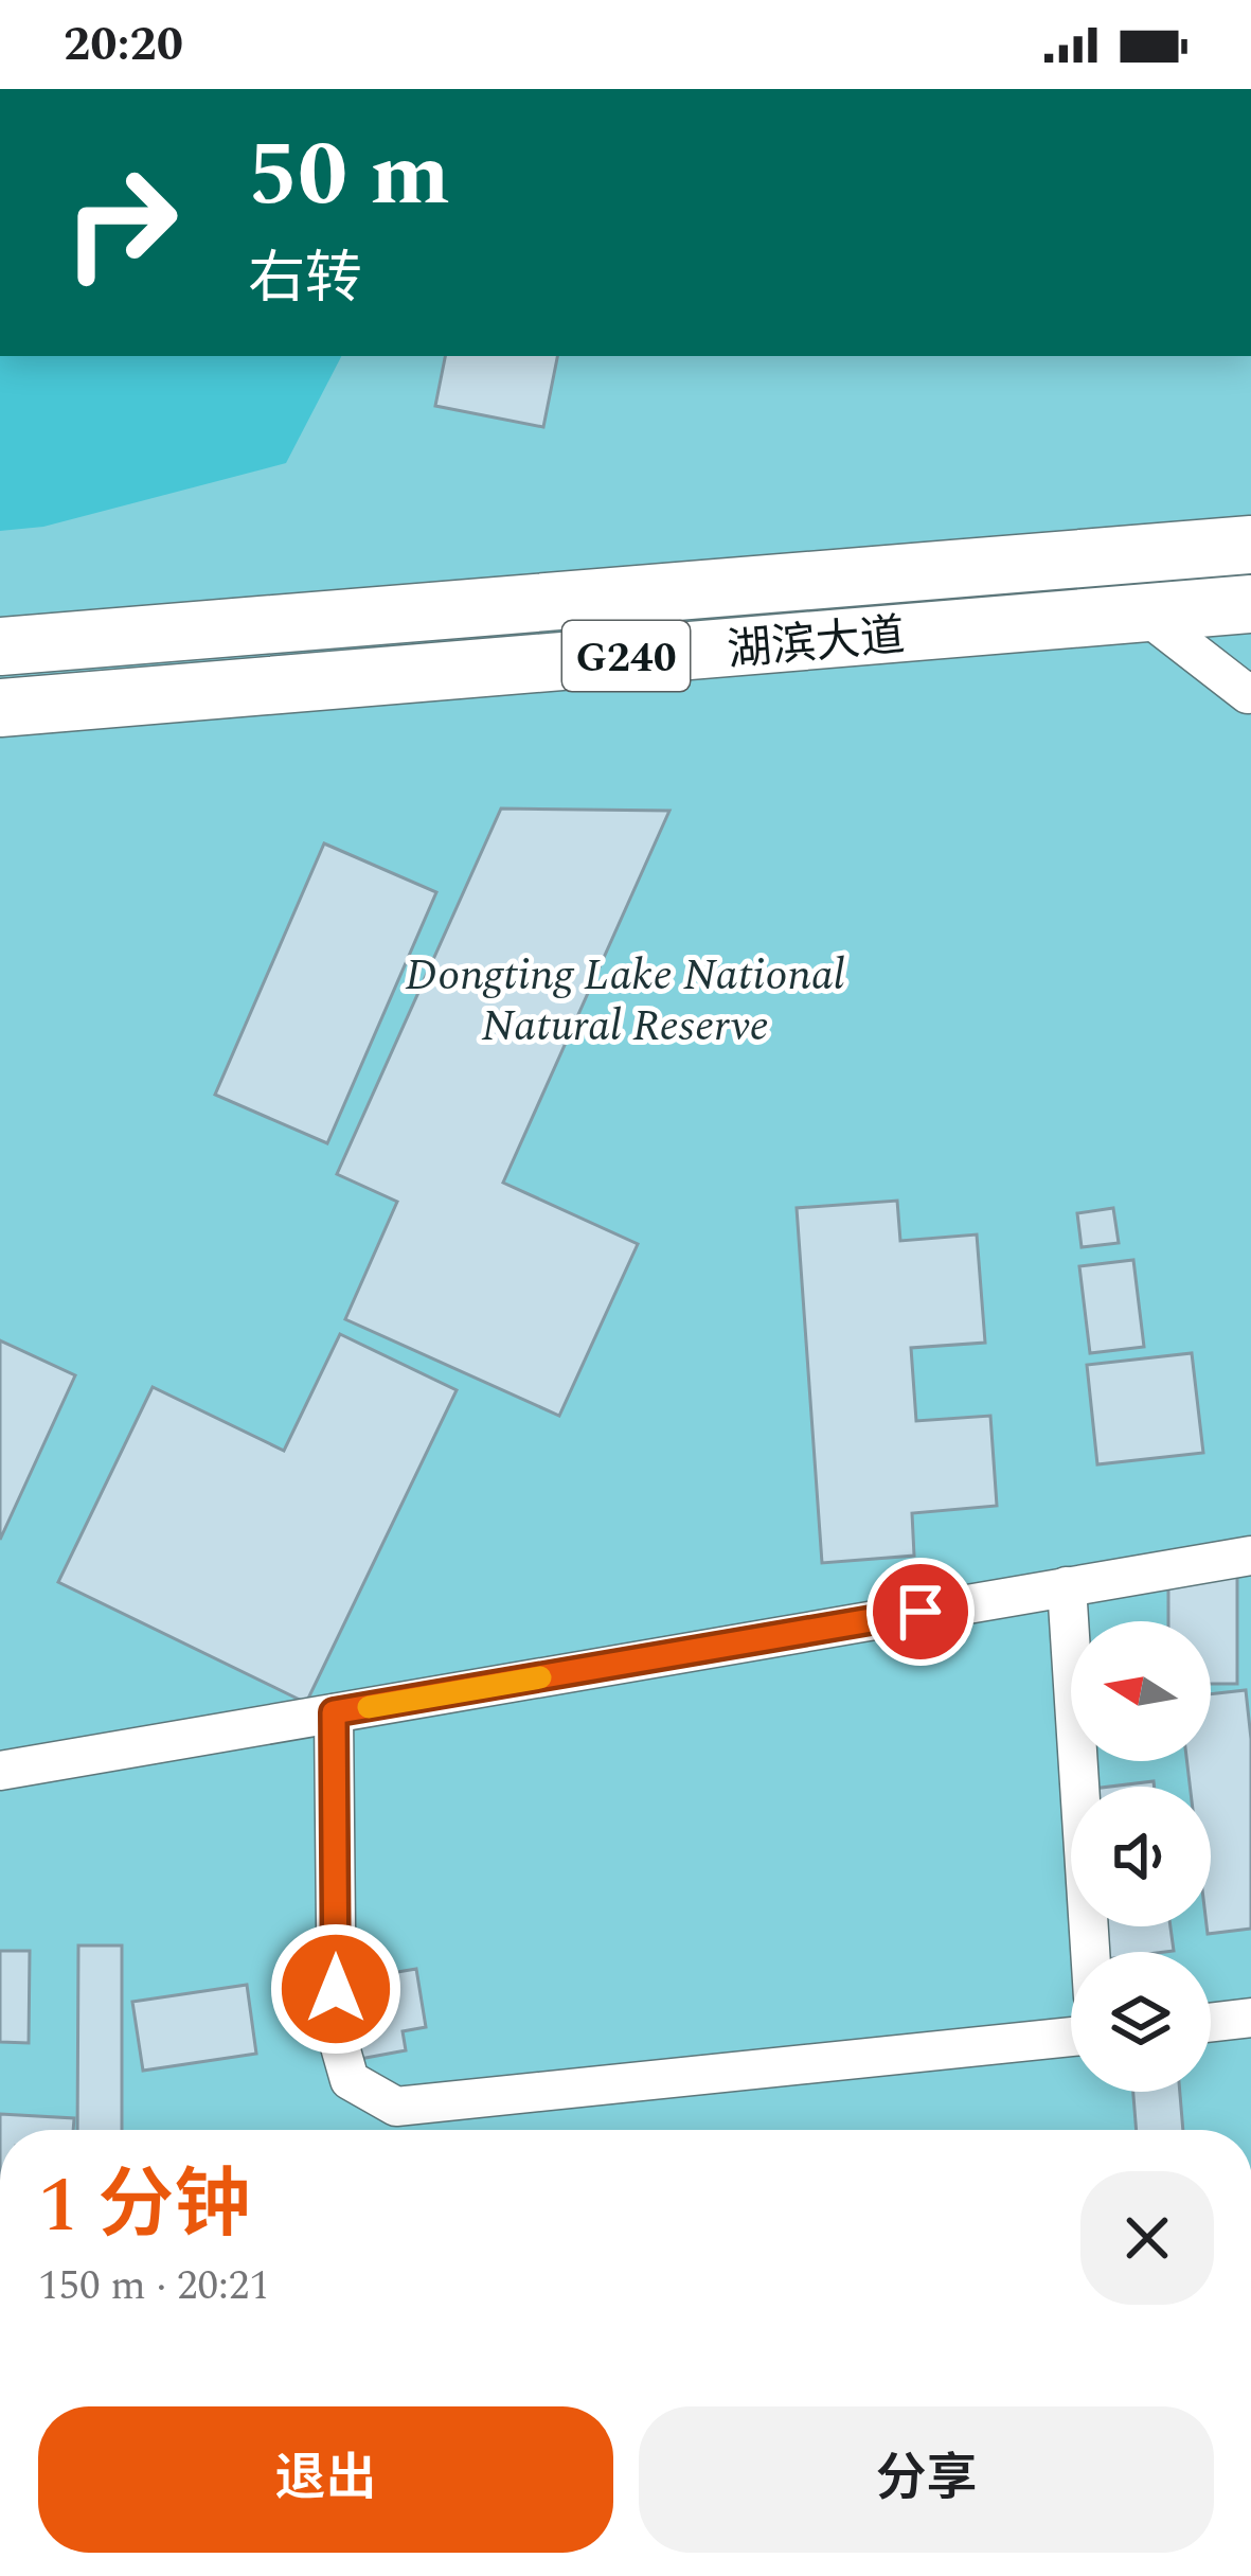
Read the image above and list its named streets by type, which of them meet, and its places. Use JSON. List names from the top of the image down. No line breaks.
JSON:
{"streets":{"highway":["湖滨大道","G240"]},"parks":["Dongting Lake National Natural Reserve"],"north":"left","page":{"status":"20:20","turn":["50 m","右转"],"heading":["1 分钟","150 m · 20:21"],"buttons":["退出","分享"]}}
